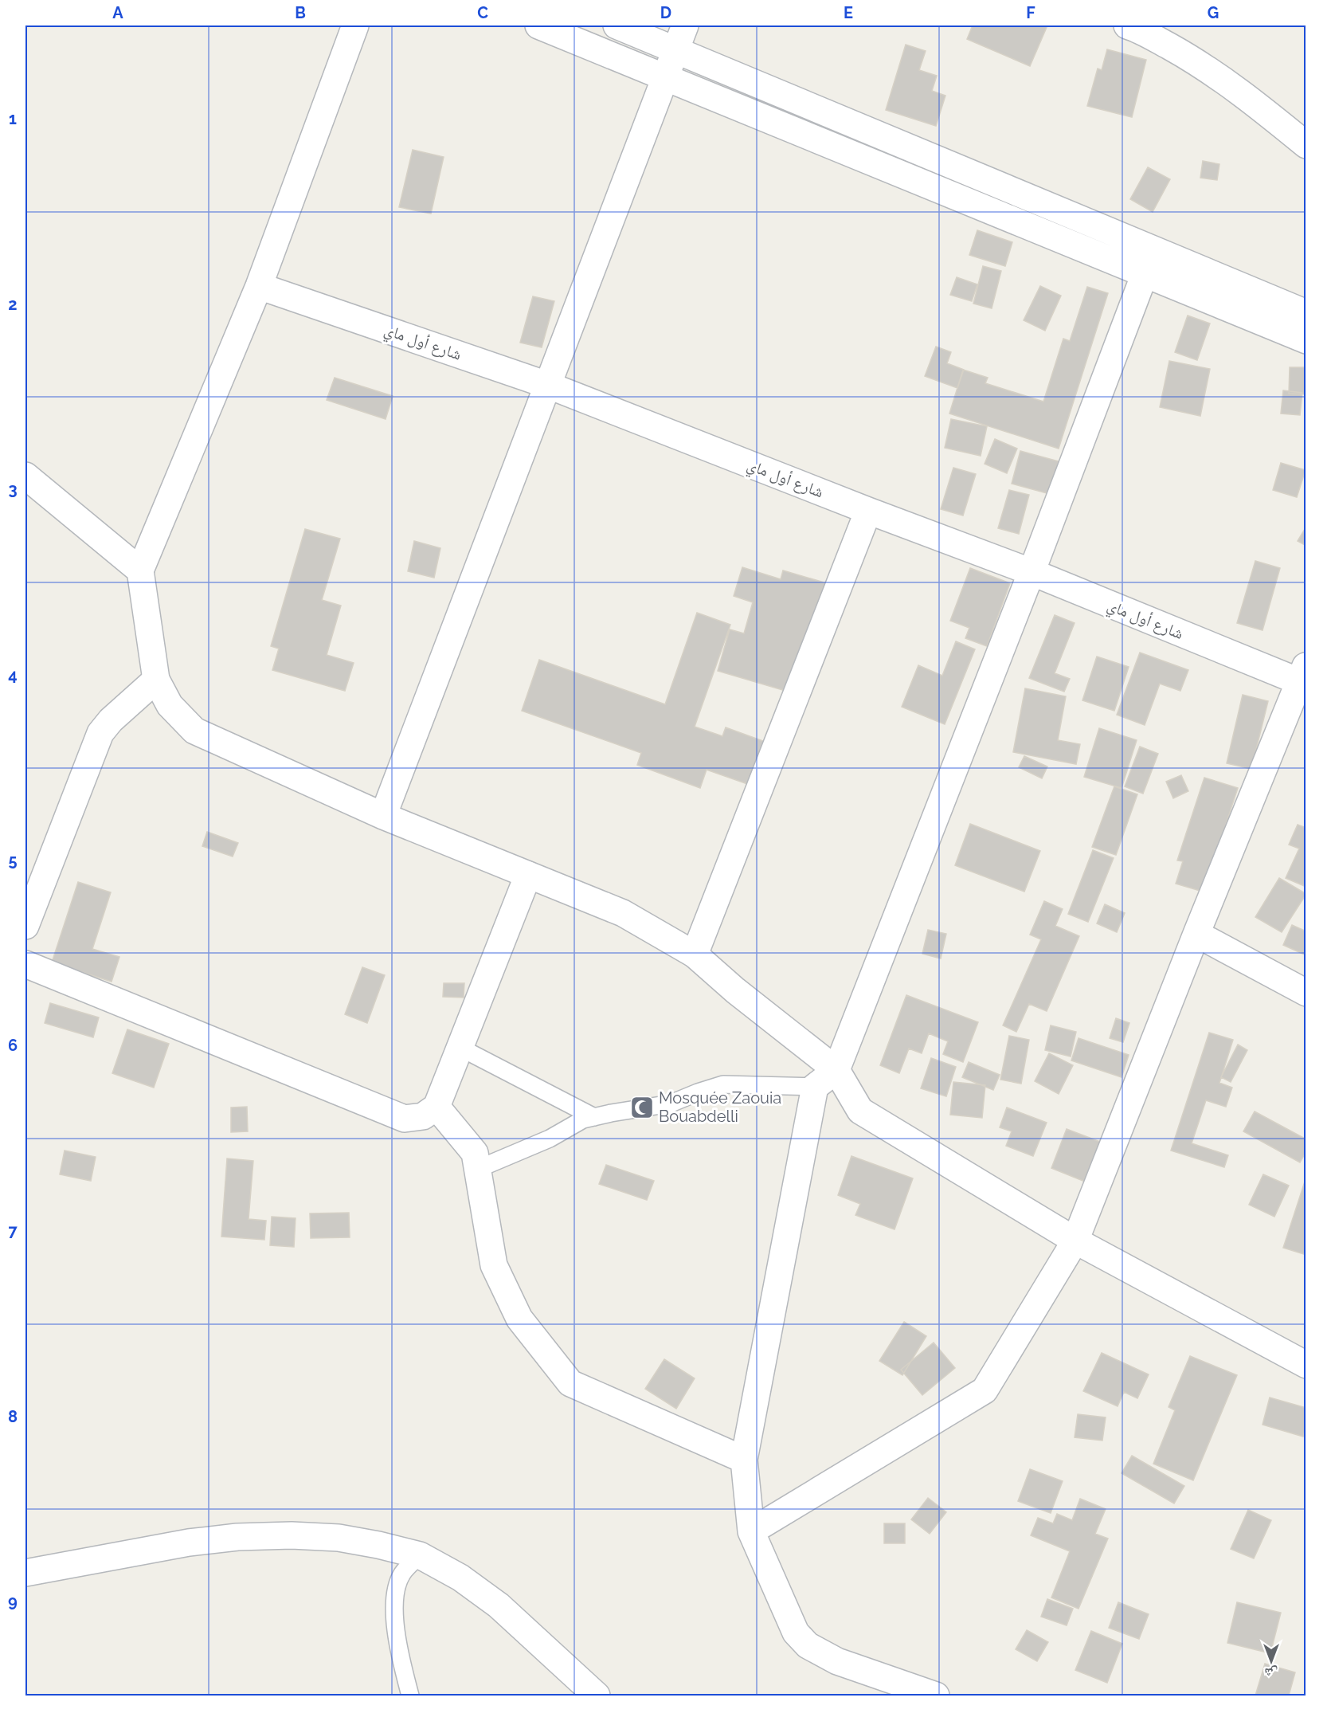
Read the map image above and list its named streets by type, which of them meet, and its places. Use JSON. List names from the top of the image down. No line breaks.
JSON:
{"streets":{"street":["شارع أول ماي"]},"places":{"mosque":["Mosquée Zaouia Bouabdelli"]},"north":"bottom","grid":{"columns":["A","B","C","D","E","F","G"],"rows":["1","2","3","4","5","6","7","8","9"]}}
